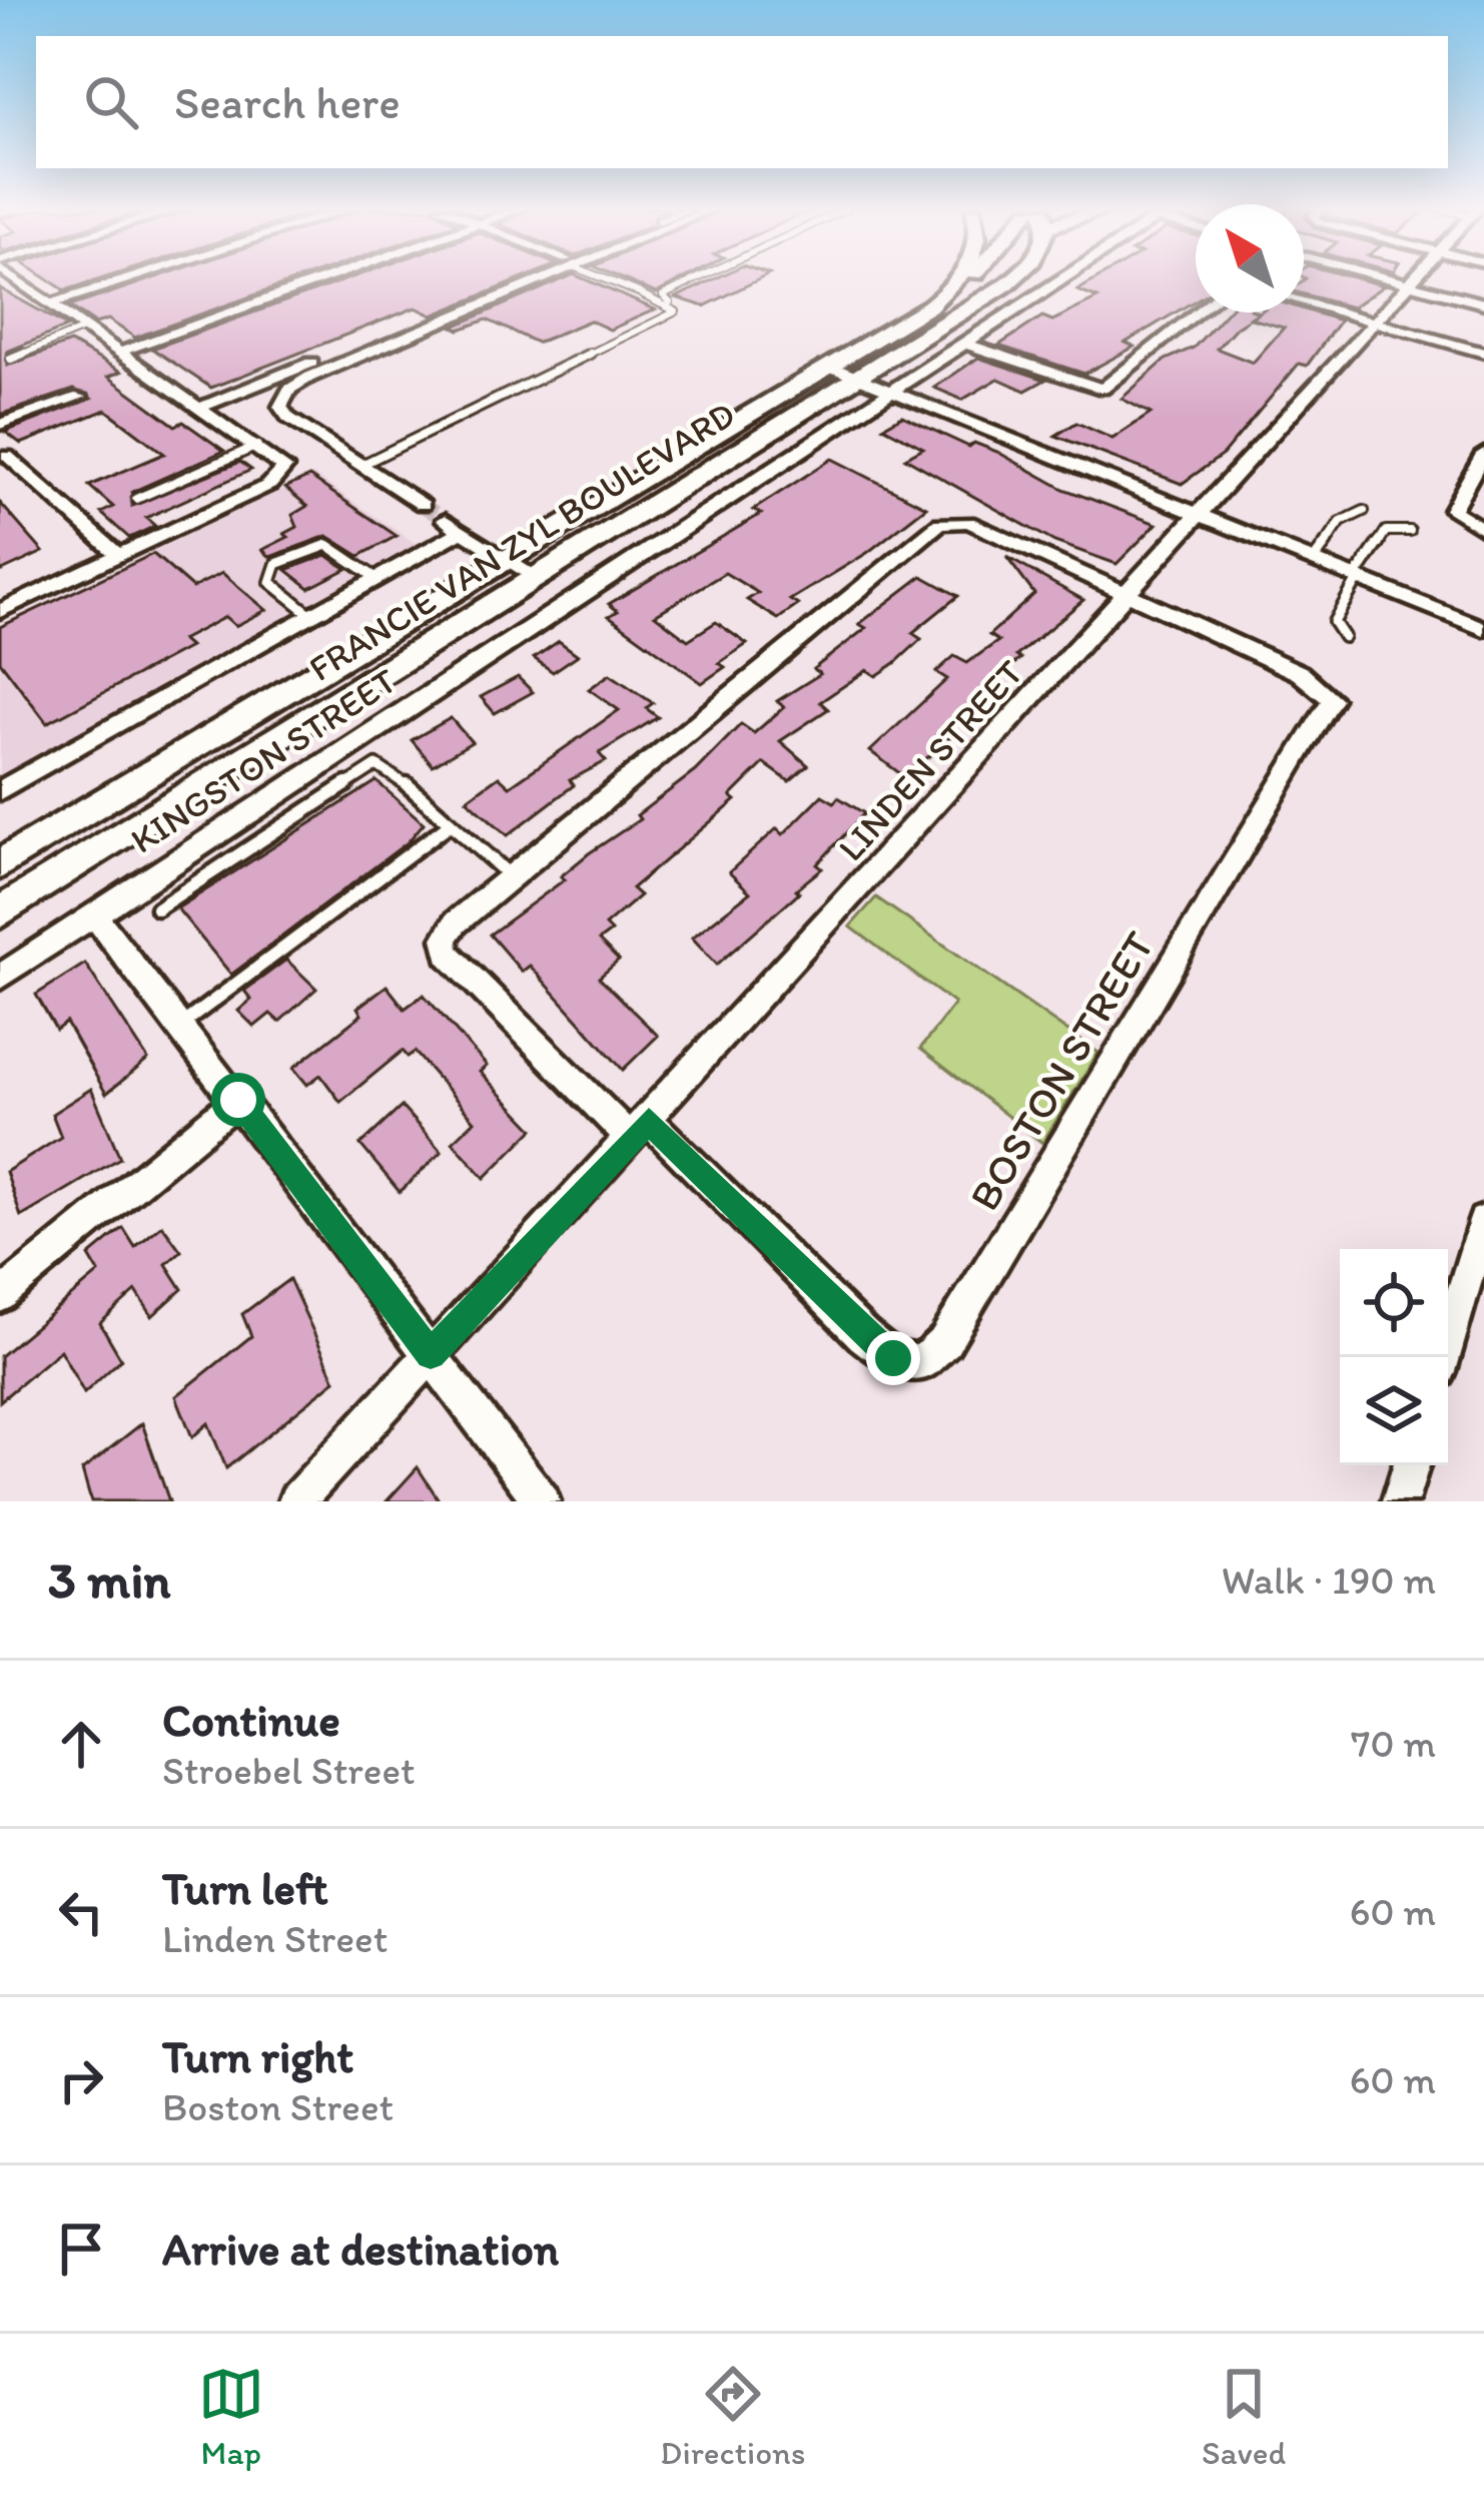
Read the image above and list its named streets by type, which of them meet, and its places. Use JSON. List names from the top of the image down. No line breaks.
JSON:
{"streets":{"main road":["FRANCIE VAN ZYL BOULEVARD"],"street":["KINGSTON STREET","LINDEN STREET","BOSTON STREET"]},"crossings":[["LINDEN STREET","BOSTON STREET"]],"north":"top left","page":{"search":"Search here","heading":["3 min","Walk · 190 m"],"list":[["Continue","Stroebel Street","70 m"],["Turn left","Linden Street","60 m"],["Turn right","Boston Street","60 m"],"Arrive at destination"],"nav":["Map","Directions","Saved"]}}
